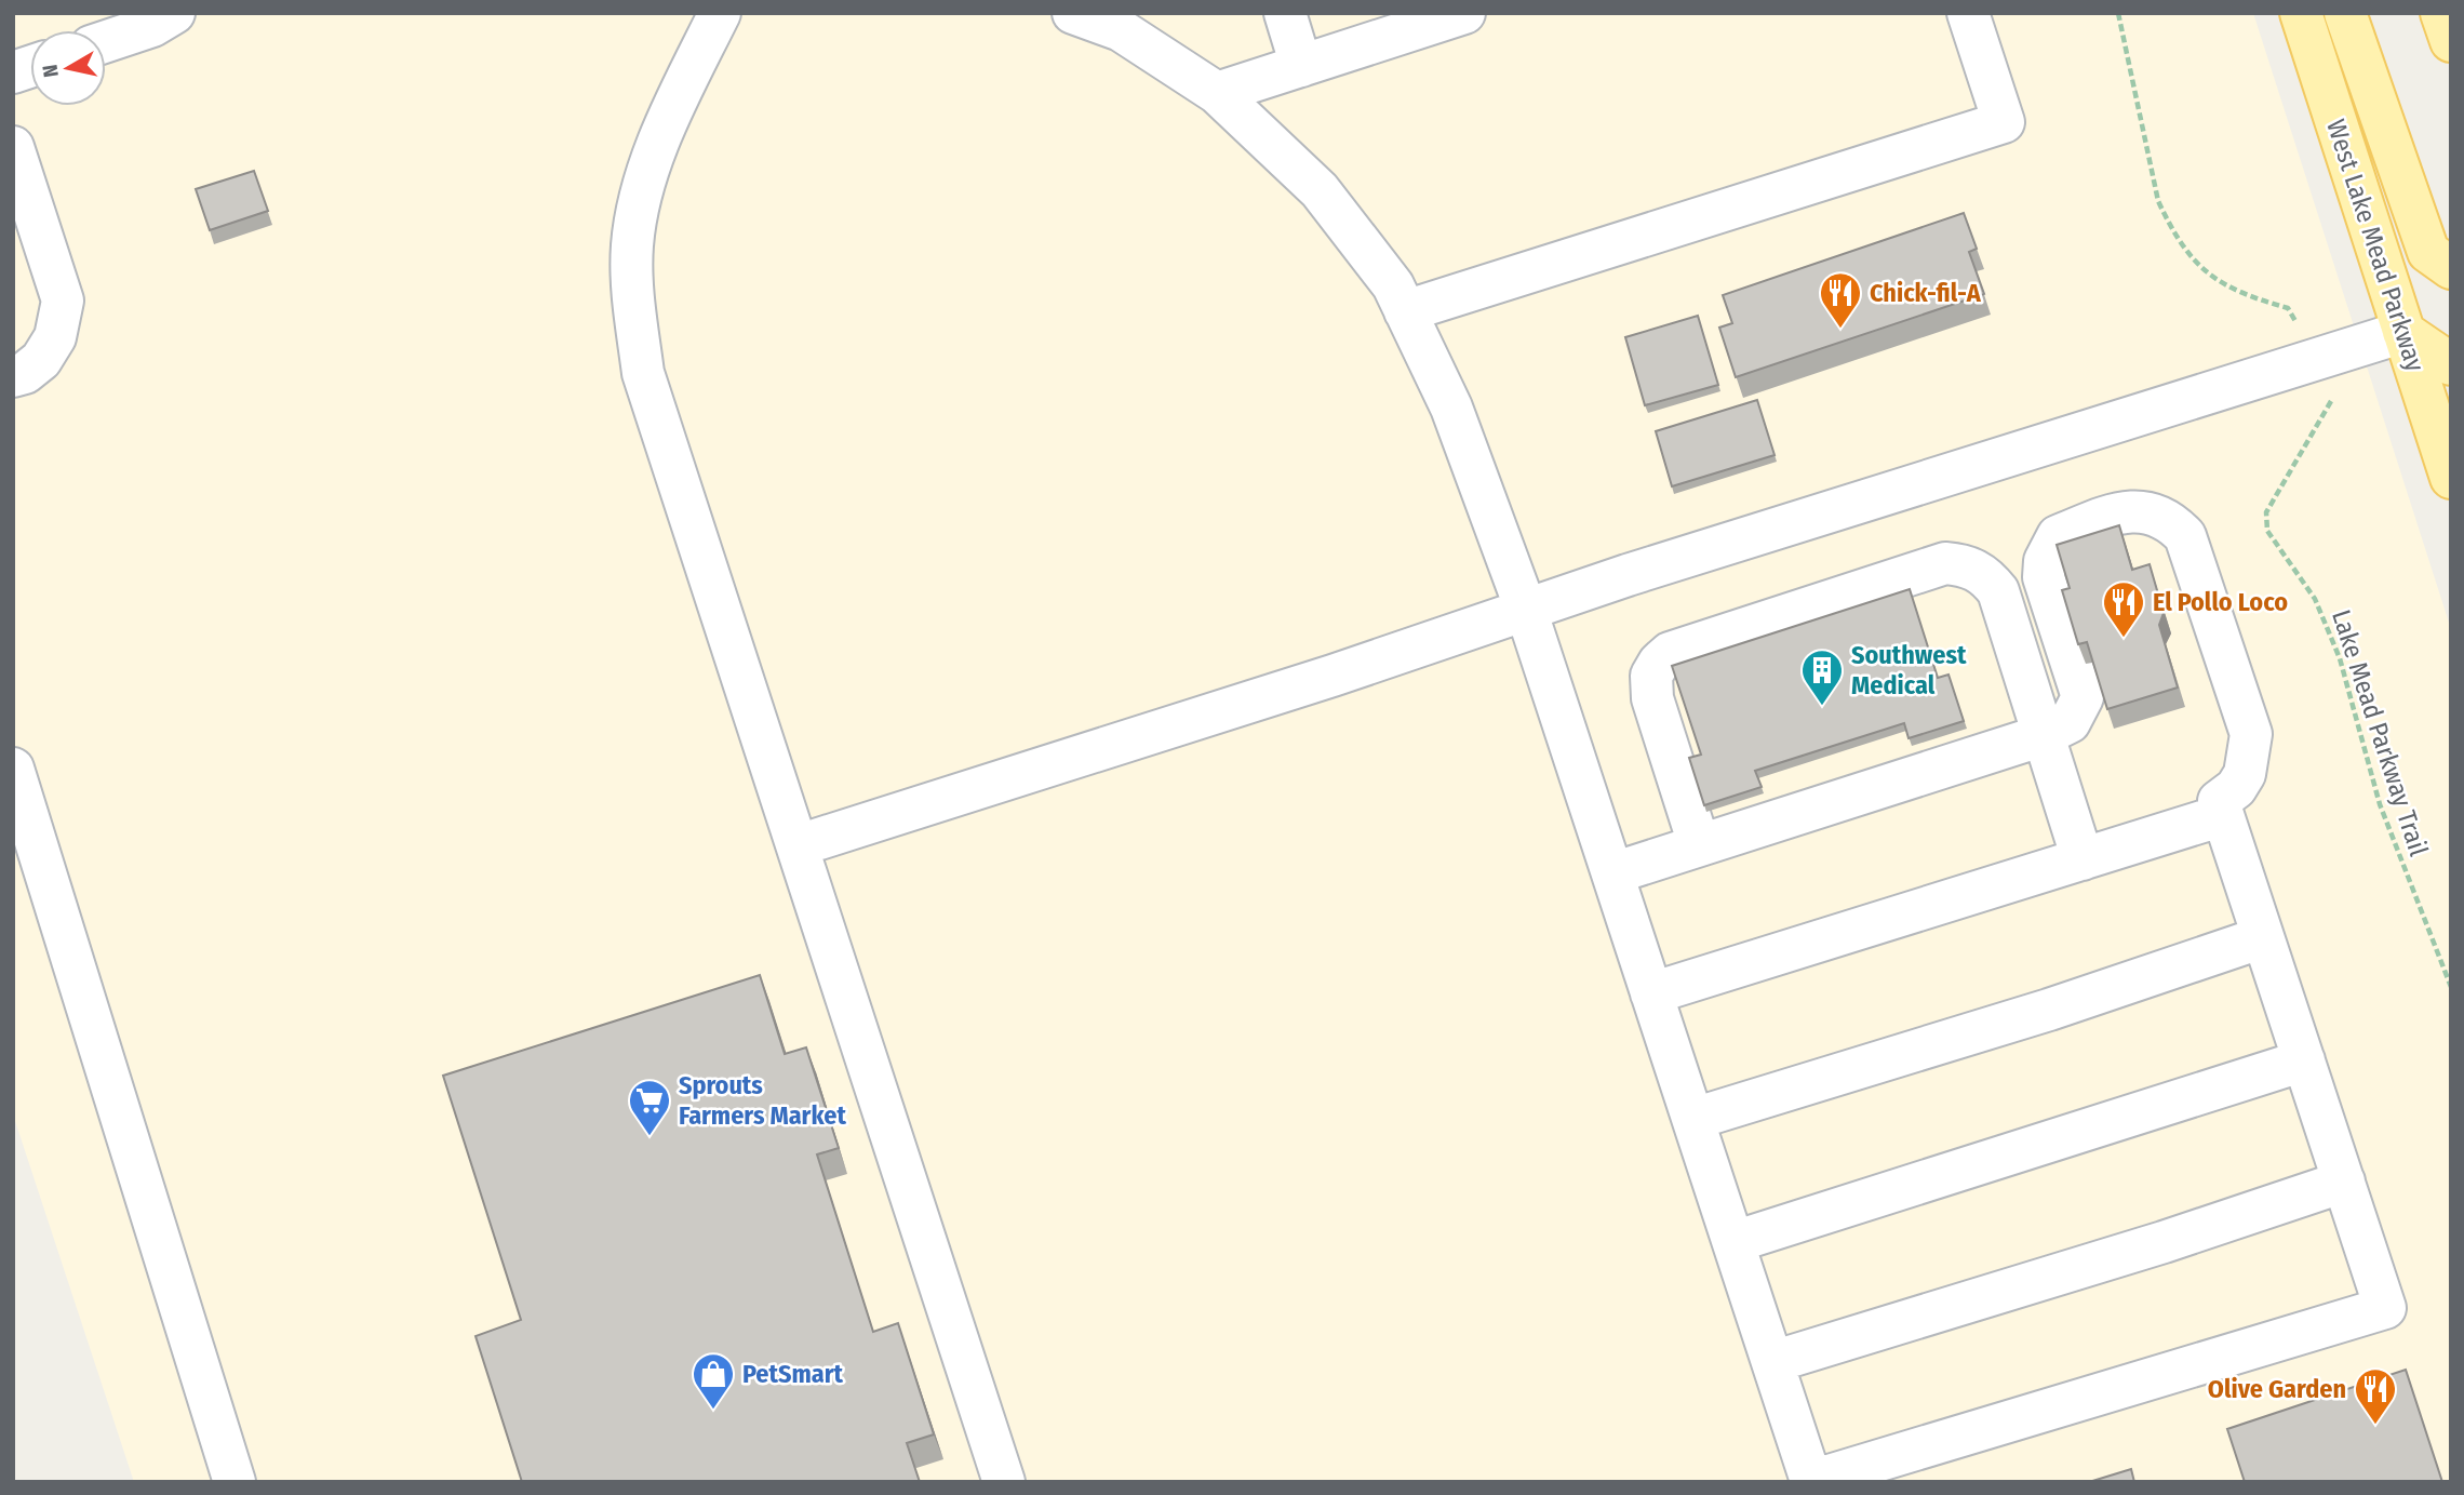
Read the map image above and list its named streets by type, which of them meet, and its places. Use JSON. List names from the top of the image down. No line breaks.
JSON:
{"streets":{"main road":["West Lake Mead Parkway"],"path":["Lake Mead Parkway Trail"]},"places":{"restaurant":["Chick-fil-A","El Pollo Loco","Olive Garden"],"building":["Southwest Medical"],"supermarket":["Sprouts Farmers Market"],"shop":["PetSmart"]},"north":"left"}
